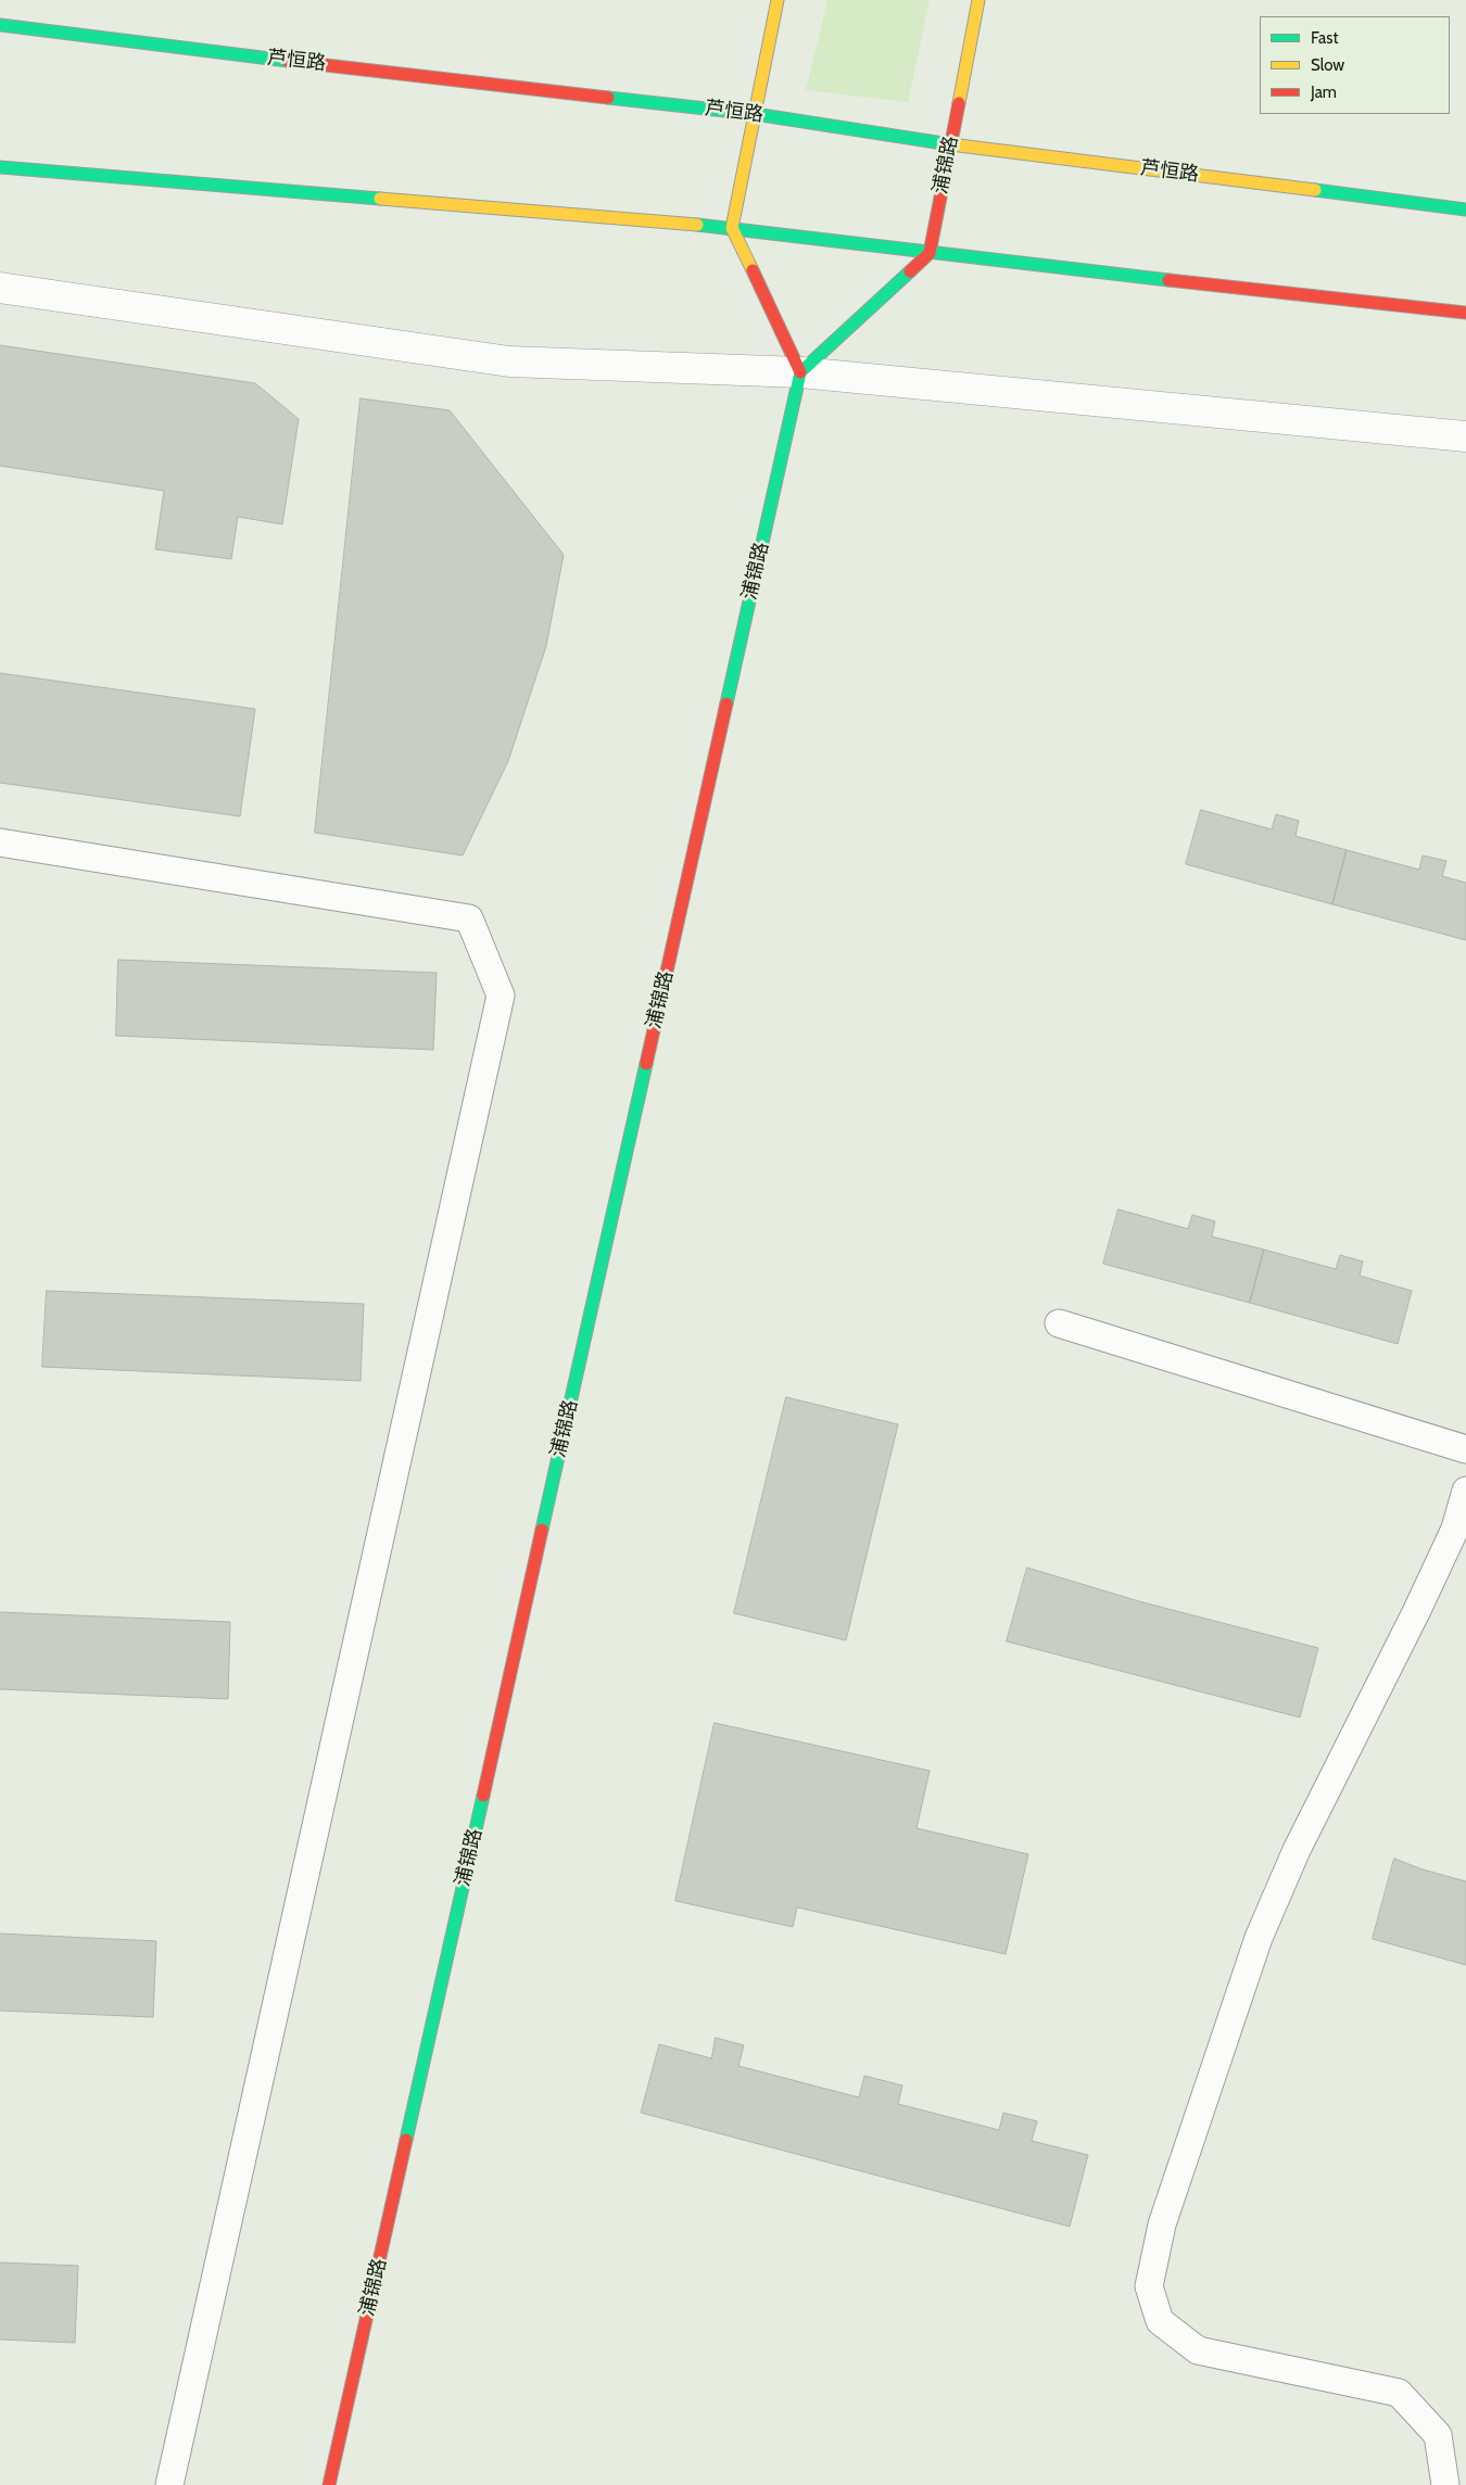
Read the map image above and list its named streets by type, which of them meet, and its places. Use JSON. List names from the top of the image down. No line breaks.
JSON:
{"streets":{"street":["芦恒路","浦锦路"]},"crossings":[["芦恒路","浦锦路"]],"legend":["Fast","Slow","Jam"]}
